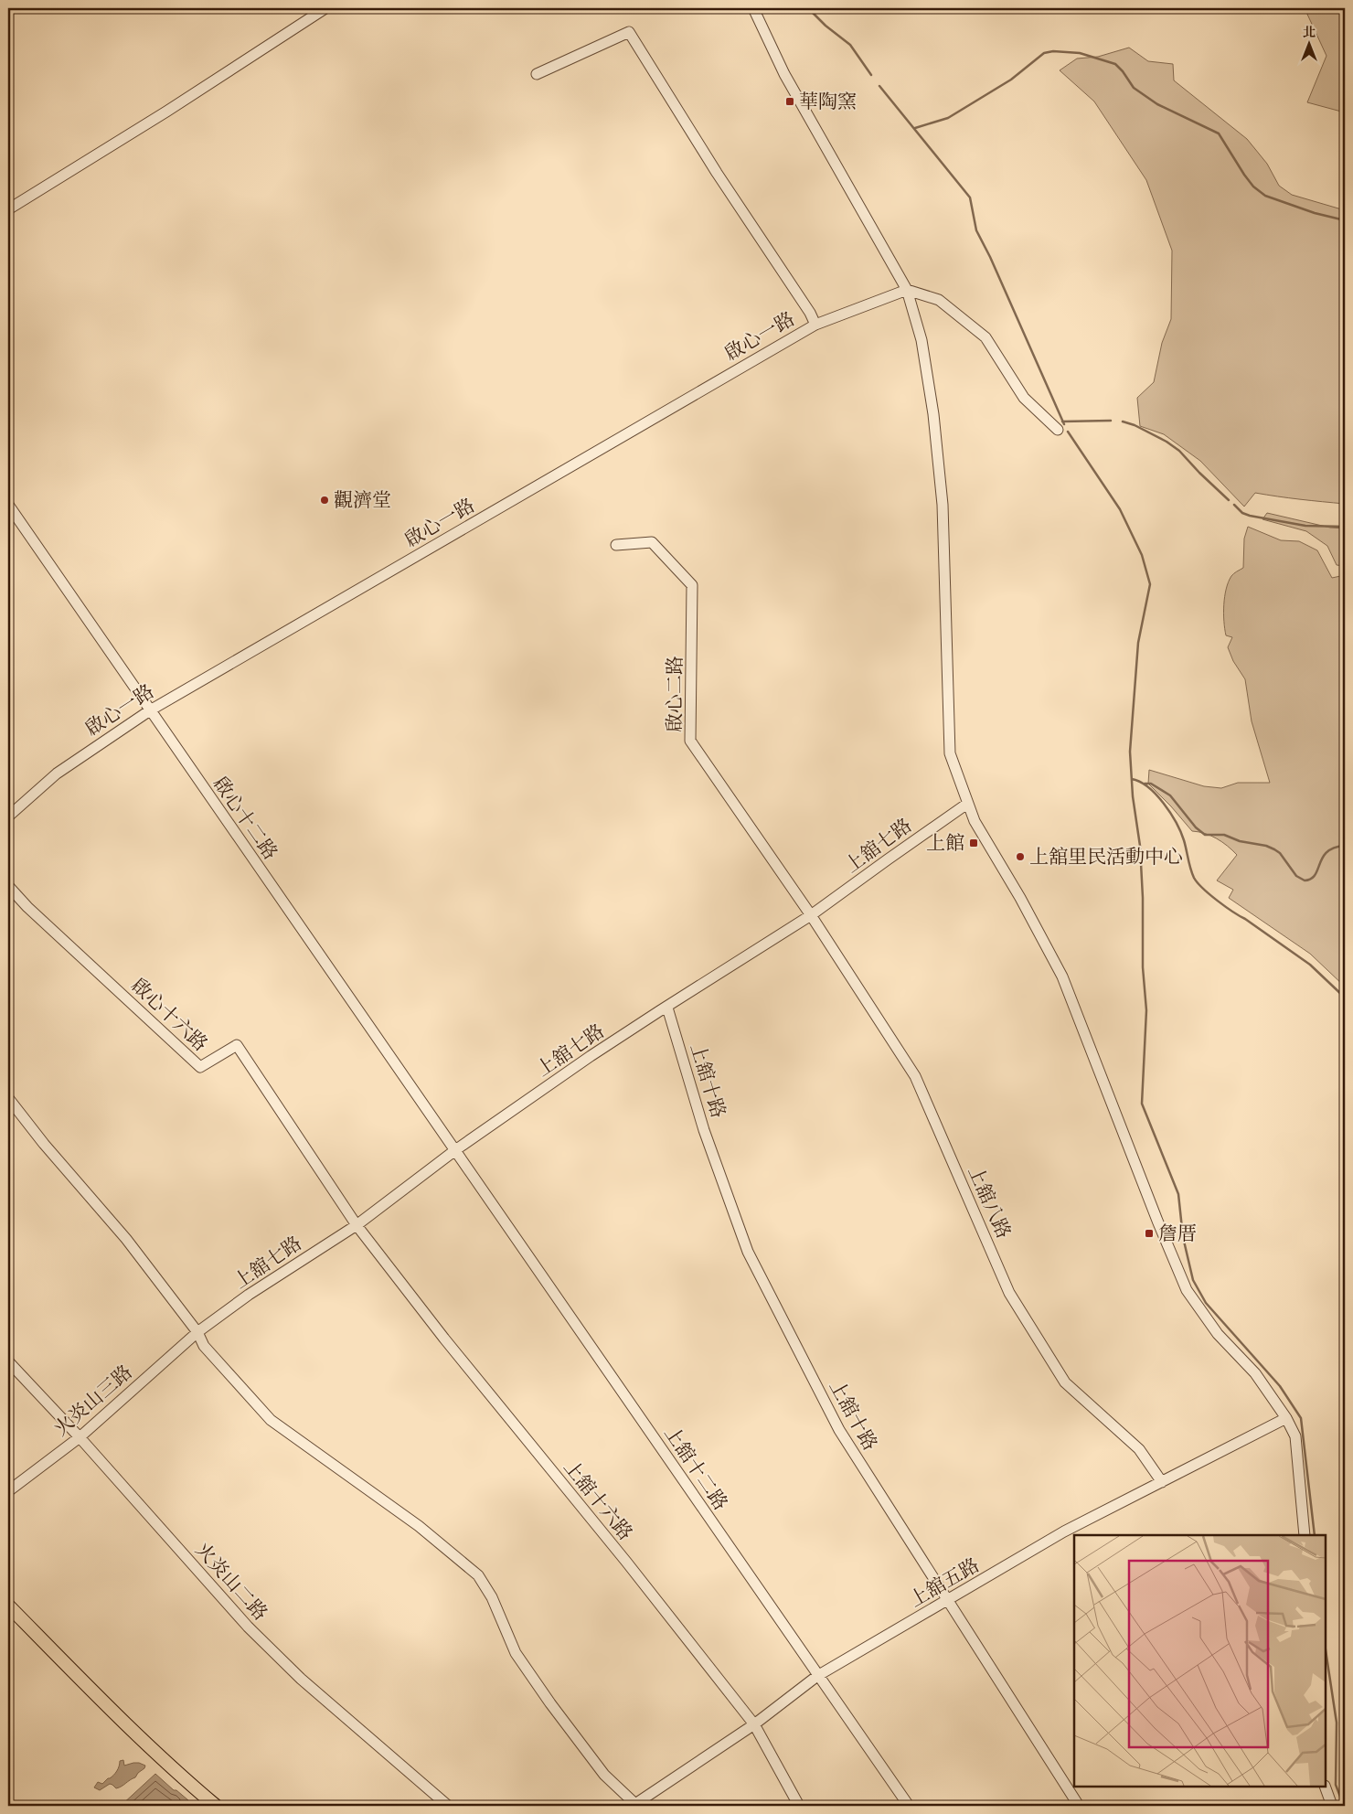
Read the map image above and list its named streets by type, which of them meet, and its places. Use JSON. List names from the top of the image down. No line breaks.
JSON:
{"streets":{"street":["啟心一路","啟心二路","啟心十二路","上舘七路","啟心十六路","上舘十路","上舘八路","火炎山三路","上舘十二路","上舘十六路","火炎山二路","上舘五路"]},"crossings":[["啟心一路","啟心十二路"],["啟心二路","上舘七路"],["啟心二路","上舘八路"],["啟心十二路","上舘七路"],["啟心十二路","上舘十二路"],["上舘七路","啟心十六路"],["上舘七路","上舘十路"],["上舘七路","上舘八路"],["上舘七路","火炎山三路"],["上舘七路","上舘十二路"],["上舘七路","上舘十六路"],["啟心十六路","上舘十六路"],["上舘十路","上舘五路"],["上舘八路","上舘五路"],["火炎山三路","火炎山二路"],["上舘十二路","上舘五路"],["上舘十六路","上舘五路"]],"places":{"transit":["華陶窯","上館","詹厝"],"other":["觀濟堂","上舘里民活動中心"]},"north":"top"}
